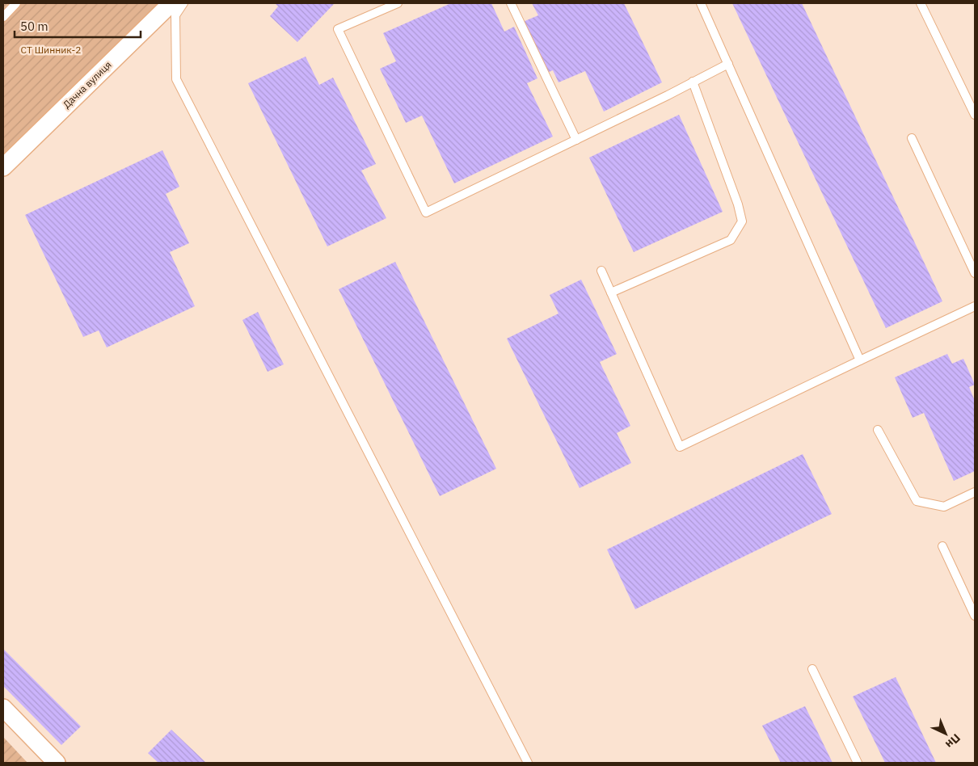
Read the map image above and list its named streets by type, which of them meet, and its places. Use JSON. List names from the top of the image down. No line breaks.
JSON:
{"streets":{"street":["Дачна вулиця"]},"parks":["СТ Шинник-2"],"scale_bar":"50 m","north":"bottom right"}
